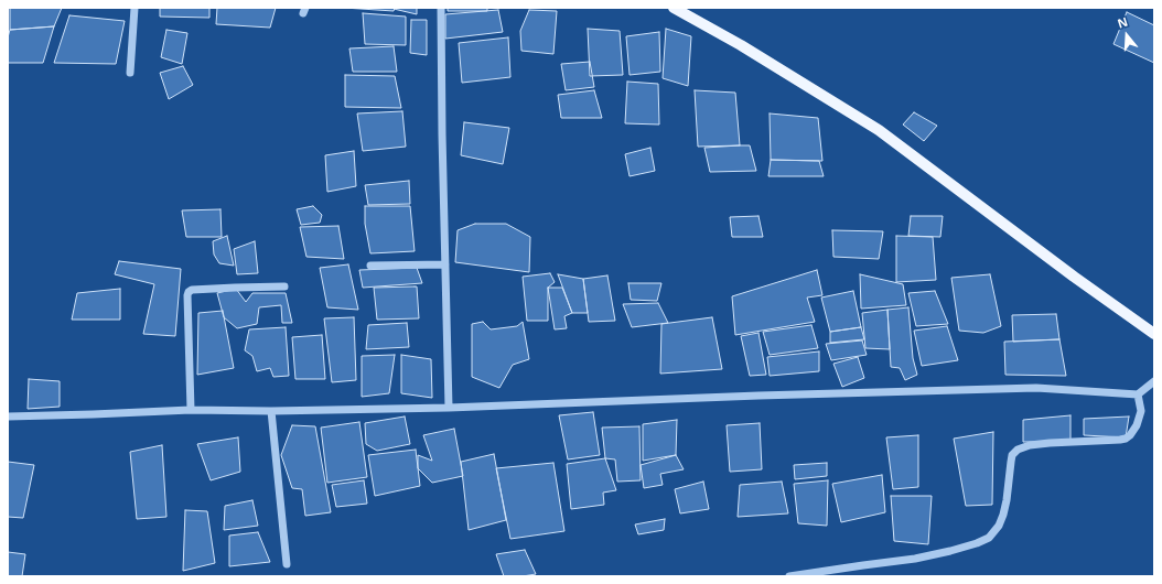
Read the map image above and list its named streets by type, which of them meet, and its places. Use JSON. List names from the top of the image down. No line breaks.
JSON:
{"north":"top"}
